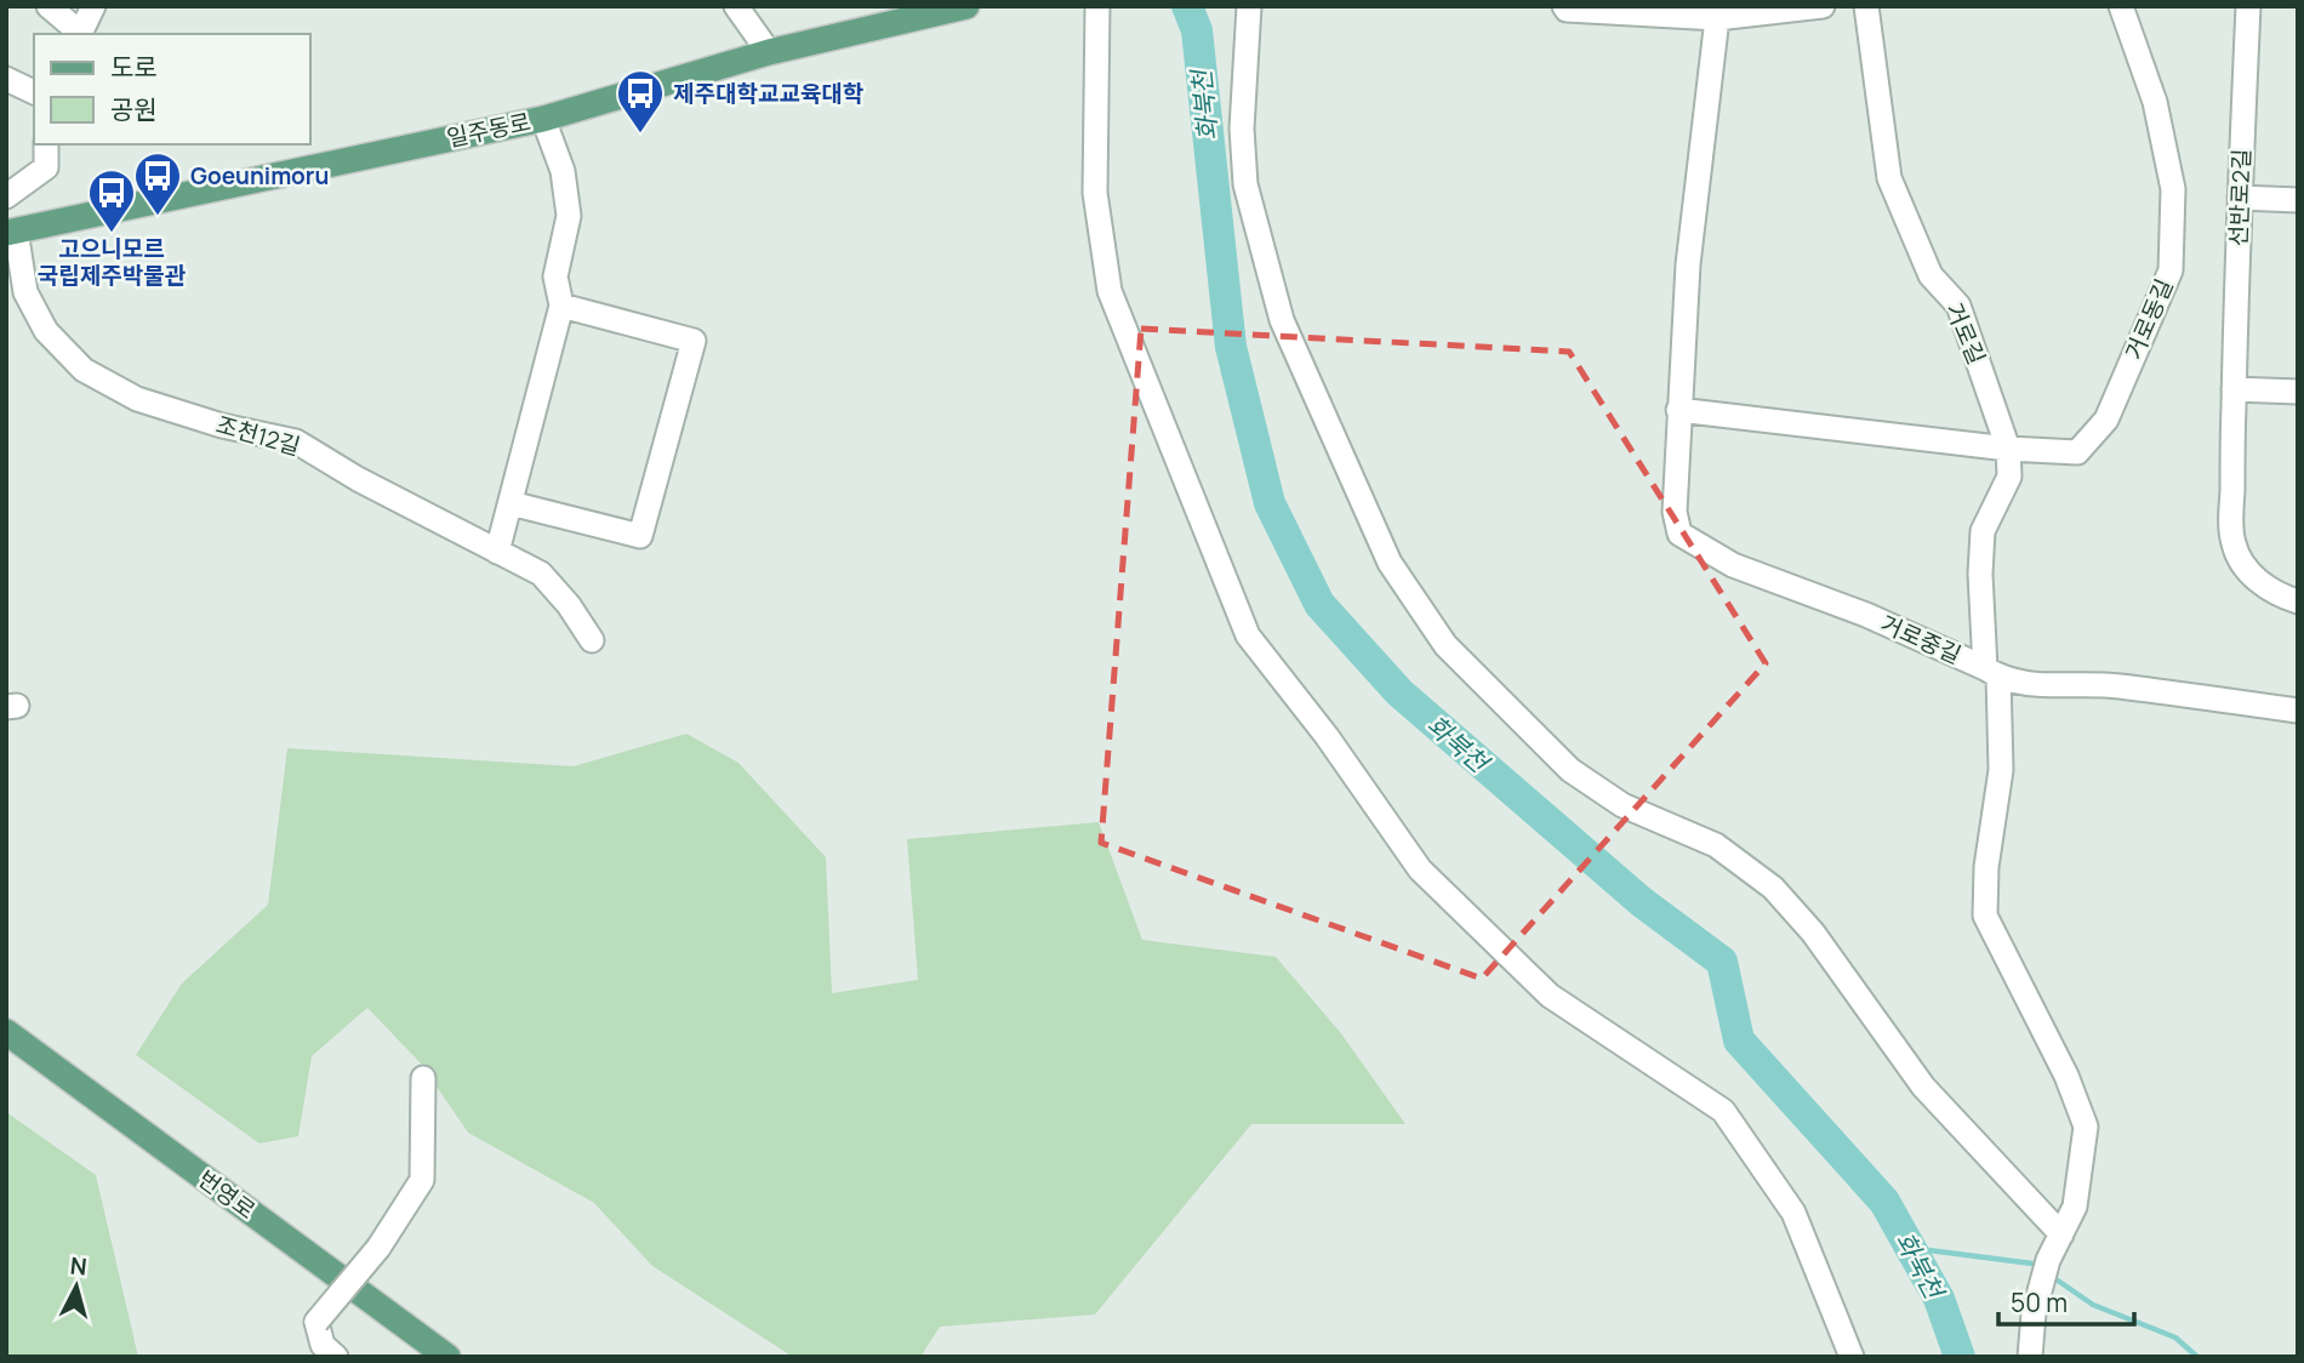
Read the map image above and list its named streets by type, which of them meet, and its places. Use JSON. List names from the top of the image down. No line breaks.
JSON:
{"streets":{"main road":["일주동로","번영로"],"street":["선반로2길","거로동길","거로길","조천12길","거로중길"]},"crossings":[["일주동로","조천12길"],["거로동길","거로길"],["거로길","거로중길"]],"water":["화북천"],"places":{"bus stop":["제주대학교교육대학","Goeunimoru","고으니모르 국립제주박물관"]},"legend":["도로","공원"],"scale_bar":"50 m","north":"top"}
